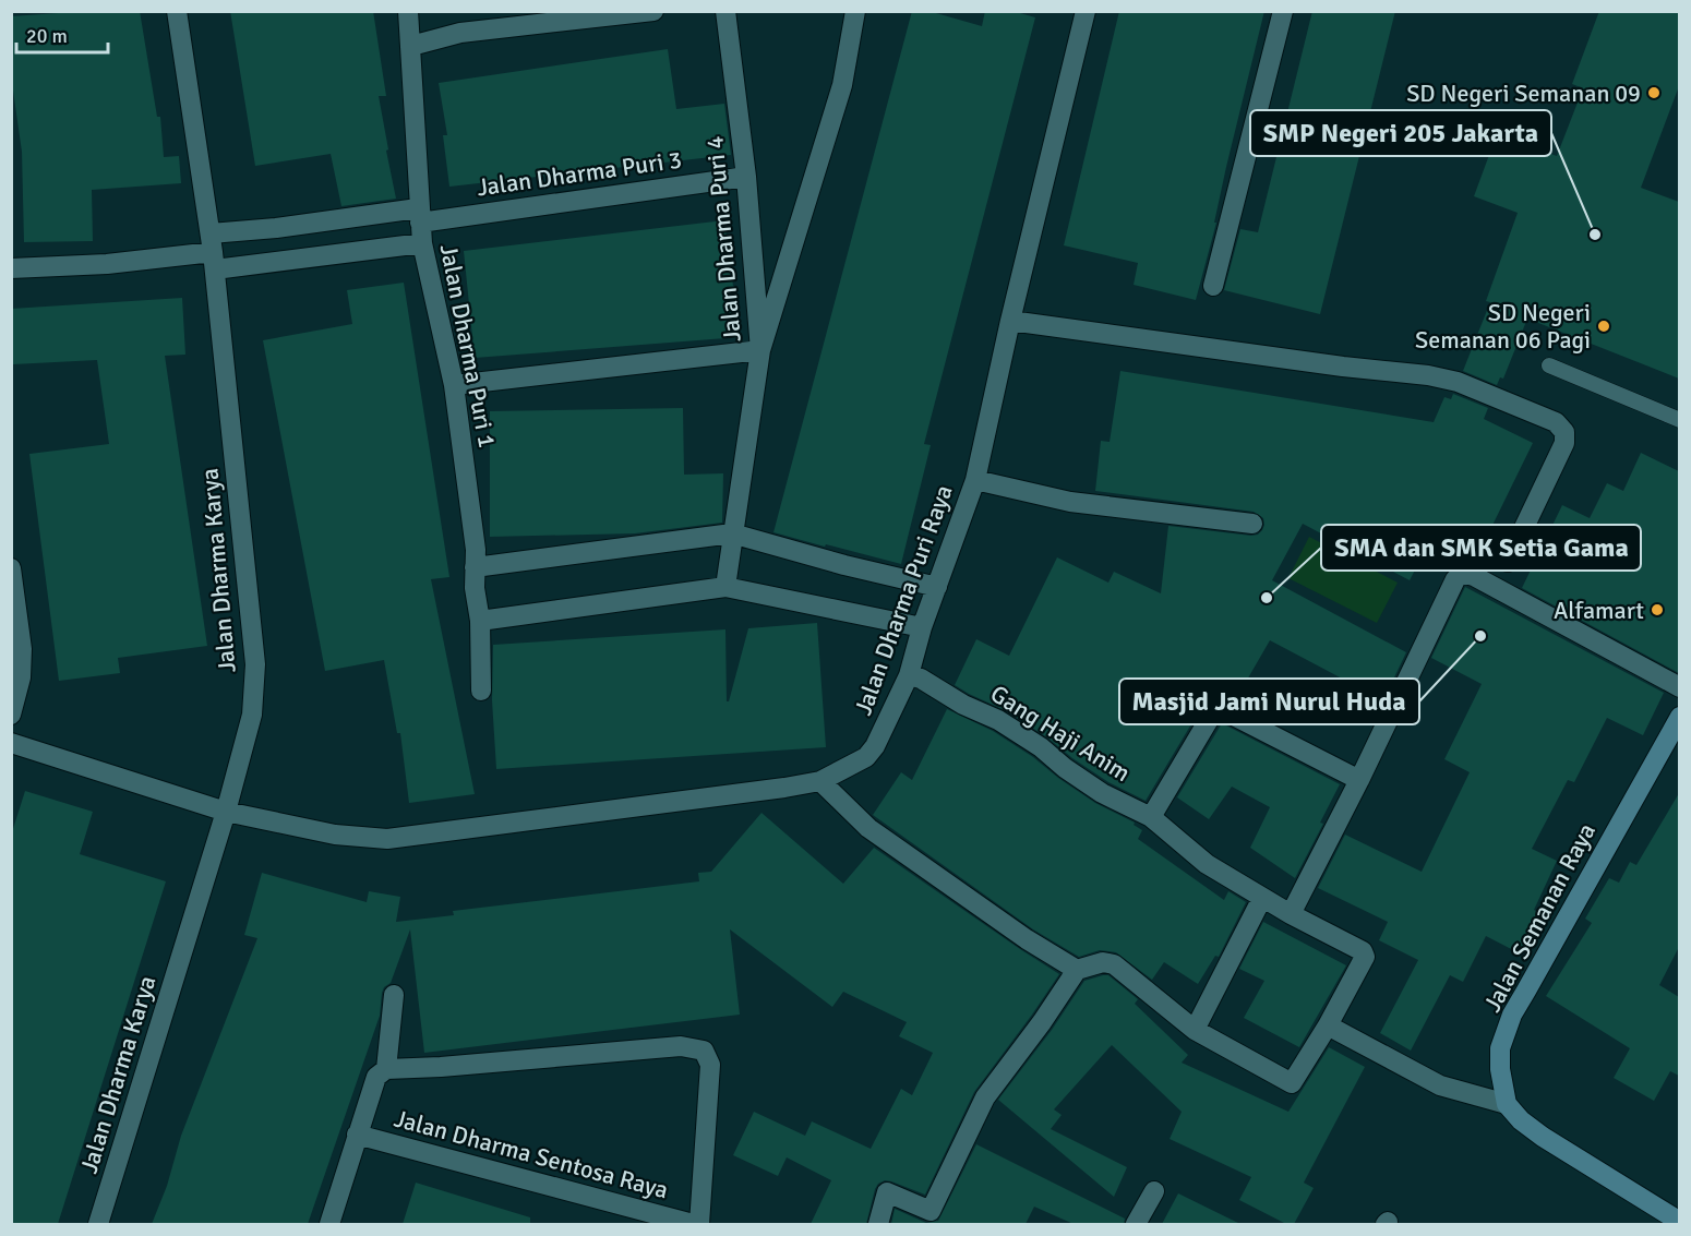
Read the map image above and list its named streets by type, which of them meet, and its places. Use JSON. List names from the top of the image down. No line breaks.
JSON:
{"streets":{"street":["Jalan Dharma Puri 3","Jalan Dharma Puri 4","Jalan Dharma Puri 1","Jalan Dharma Karya","Jalan Dharma Puri Raya","Gang Haji Anim","Jalan Semanan Raya","Jalan Dharma Sentosa Raya"]},"crossings":[["Jalan Dharma Puri 3","Jalan Dharma Puri 4"],["Jalan Dharma Puri 3","Jalan Dharma Puri 1"],["Jalan Dharma Puri 3","Jalan Dharma Karya"],["Jalan Dharma Puri 4","Jalan Dharma Puri 1"],["Jalan Dharma Karya","Jalan Dharma Puri Raya"],["Jalan Dharma Puri Raya","Gang Haji Anim"]],"places":["SD Negeri Semanan 09","SMP Negeri 205 Jakarta","SD Negeri Semanan 06 Pagi","SMA dan SMK Setia Gama","Alfamart","Masjid Jami Nurul Huda"],"scale_bar":"20 m"}
